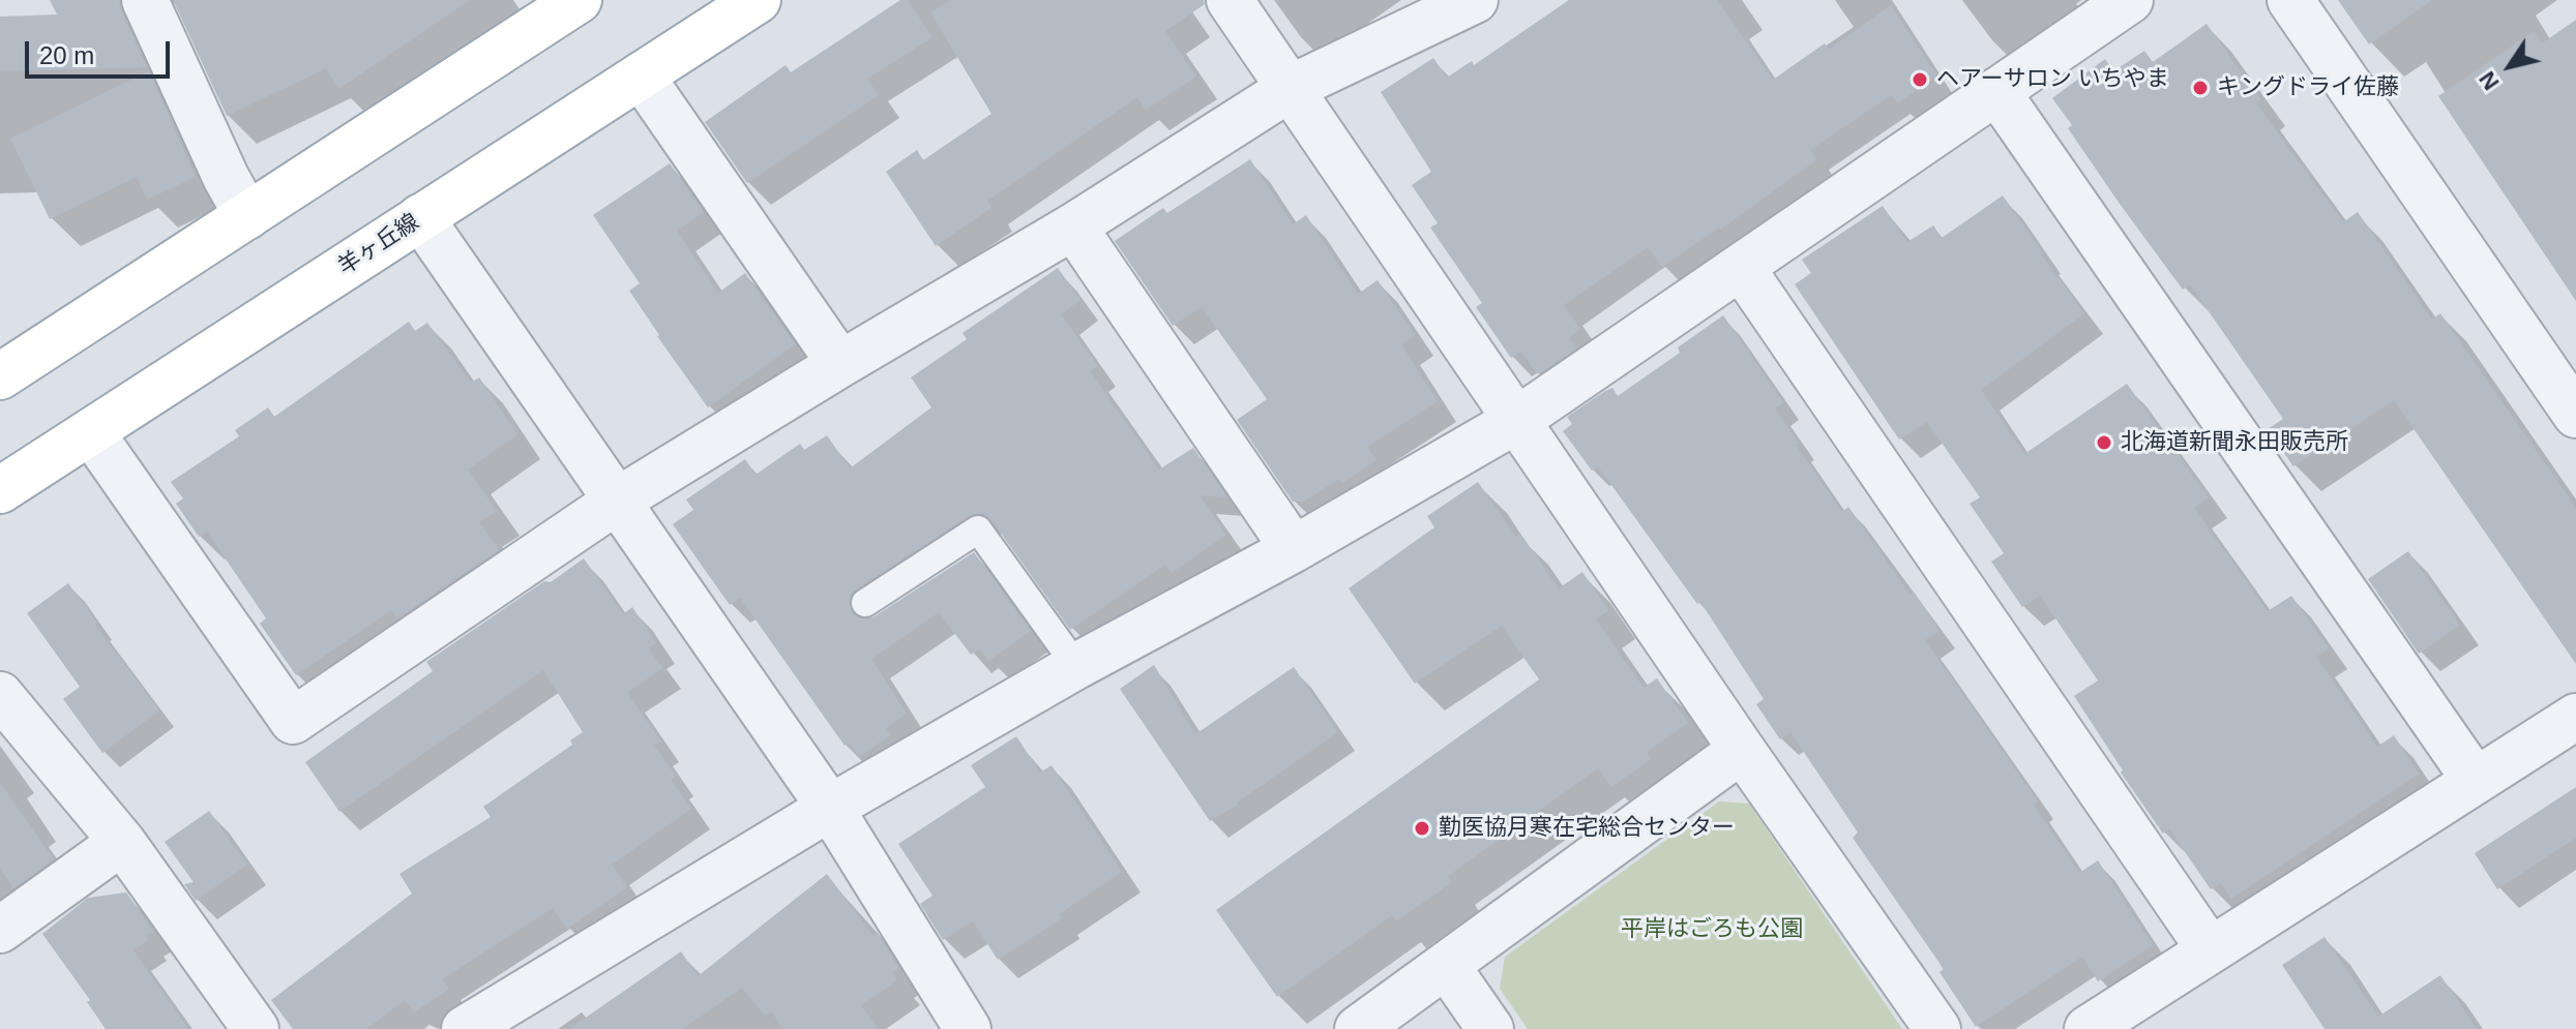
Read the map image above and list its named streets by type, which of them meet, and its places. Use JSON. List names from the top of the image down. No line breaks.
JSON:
{"streets":{"main road":["羊ヶ丘線"]},"parks":["平岸はごろも公園"],"places":["ヘアーサロン いちやま","キングドライ佐藤","北海道新聞永田販売所","勤医協月寒在宅総合センター"],"scale_bar":"20 m","north":"bottom left"}
